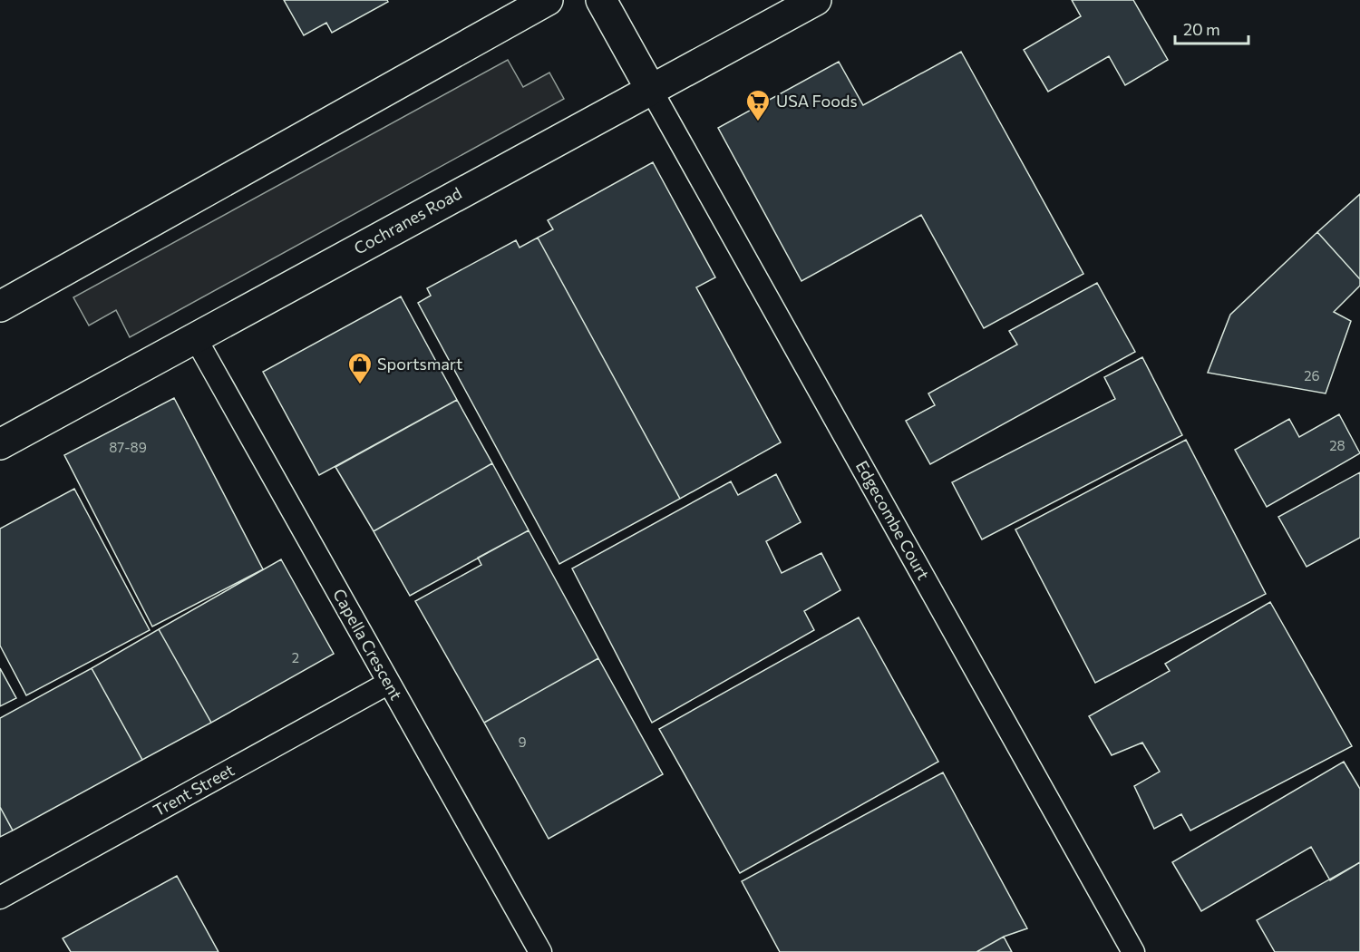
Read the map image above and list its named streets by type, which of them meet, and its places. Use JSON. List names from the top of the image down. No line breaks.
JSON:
{"streets":{"street":["Cochranes Road","Edgecombe Court","Capella Crescent","Trent Street"]},"crossings":[["Cochranes Road","Edgecombe Court"],["Cochranes Road","Capella Crescent"],["Capella Crescent","Trent Street"]],"places":{"supermarket":["USA Foods"],"shop":["Sportsmart"]},"house_numbers":["26","28","87-89","2","9"],"scale_bar":"20 m"}
